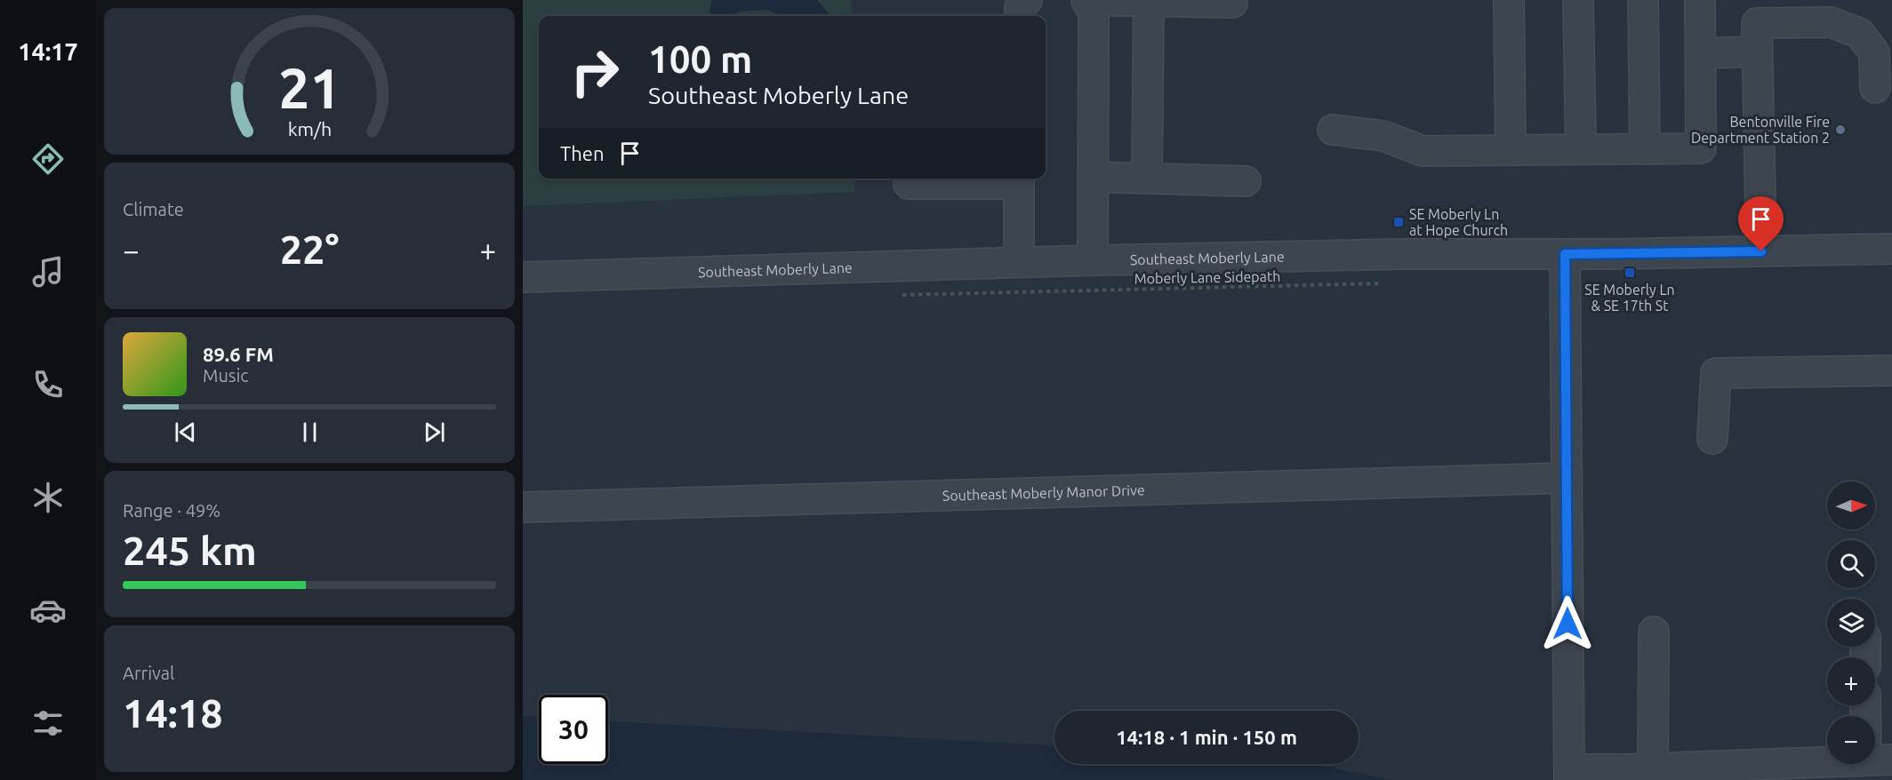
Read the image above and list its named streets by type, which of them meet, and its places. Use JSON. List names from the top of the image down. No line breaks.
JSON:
{"streets":{"street":["Southeast Moberly Lane","Southeast Moberly Manor Drive"],"path":["Moberly Lane Sidepath"]},"places":{"other":["Bentonville Fire Department Station 2"],"transit":["SE Moberly Ln at Hope Church","SE Moberly Ln & SE 17th St"]},"north":"right","page":{"tabs":"14:17","turn":["100 m","Southeast Moberly Lane"],"then":"Then","tile":["Climate",["Range · 49%","245 km"],["Arrival","14:18"]],"heat":["−","22°","+"],"song":["89.6 FM","Music"],"map_buttons":["+","−"],"limit":"30","trip":"14:18 · 1 min · 150 m","gauge":["21","km/h"]}}
